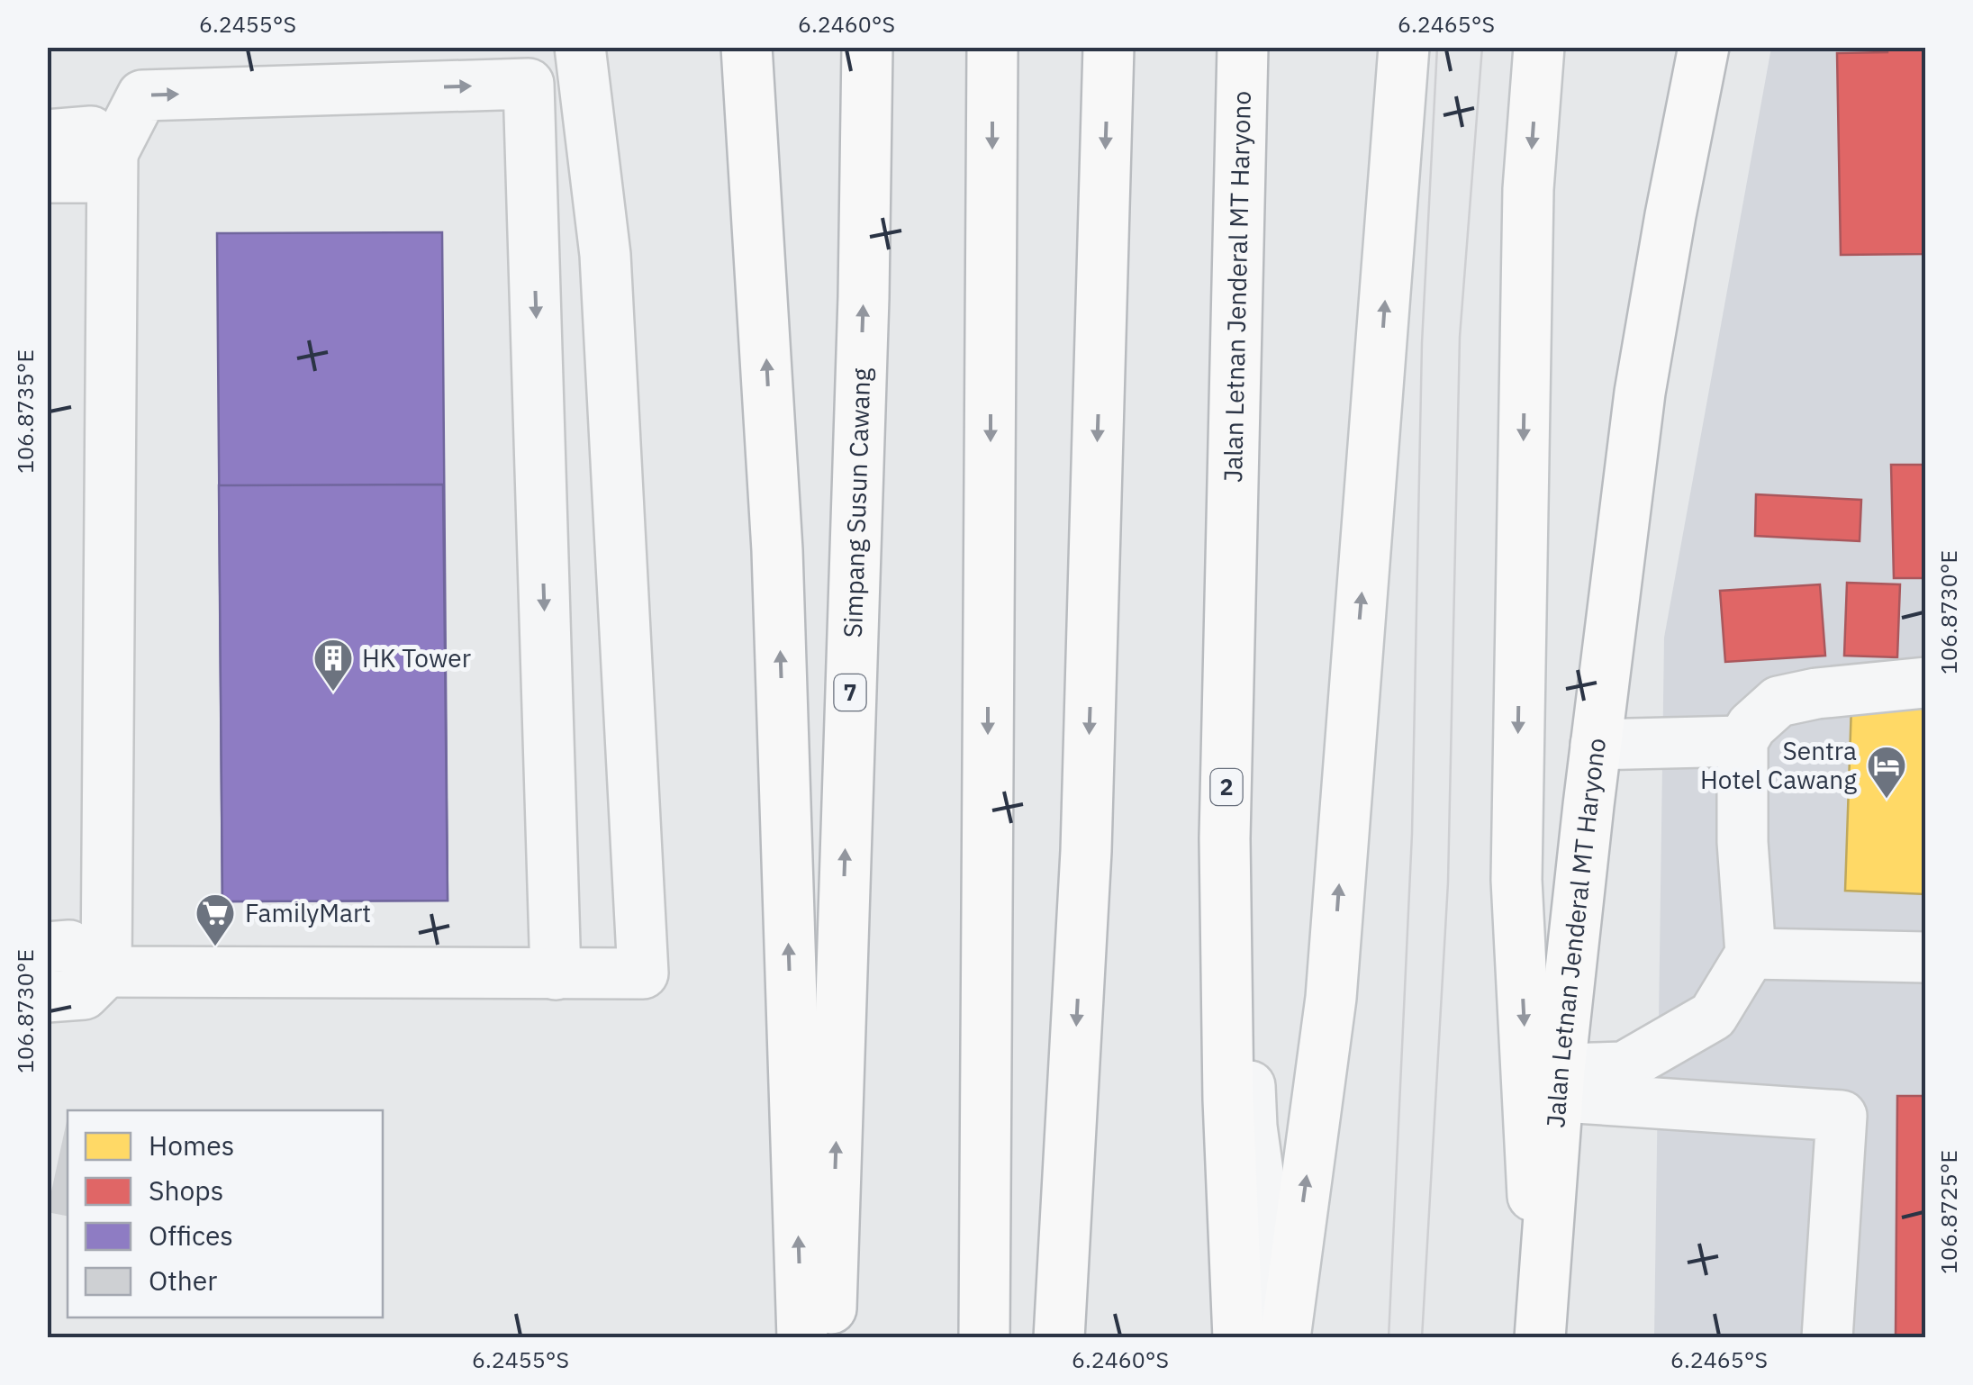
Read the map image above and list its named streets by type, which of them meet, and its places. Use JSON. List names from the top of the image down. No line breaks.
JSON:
{"streets":{"main road":["Jalan Letnan Jenderal MT Haryono","Simpang Susun Cawang","7","2"]},"places":{"building":["HK Tower"],"hotel":["Sentra Hotel Cawang"],"supermarket":["FamilyMart"]},"legend":["Homes","Shops","Offices","Other"],"coordinates":["6.2455°S","6.2460°S","6.2465°S","106.8735°E","106.8730°E","106.8725°E"]}
